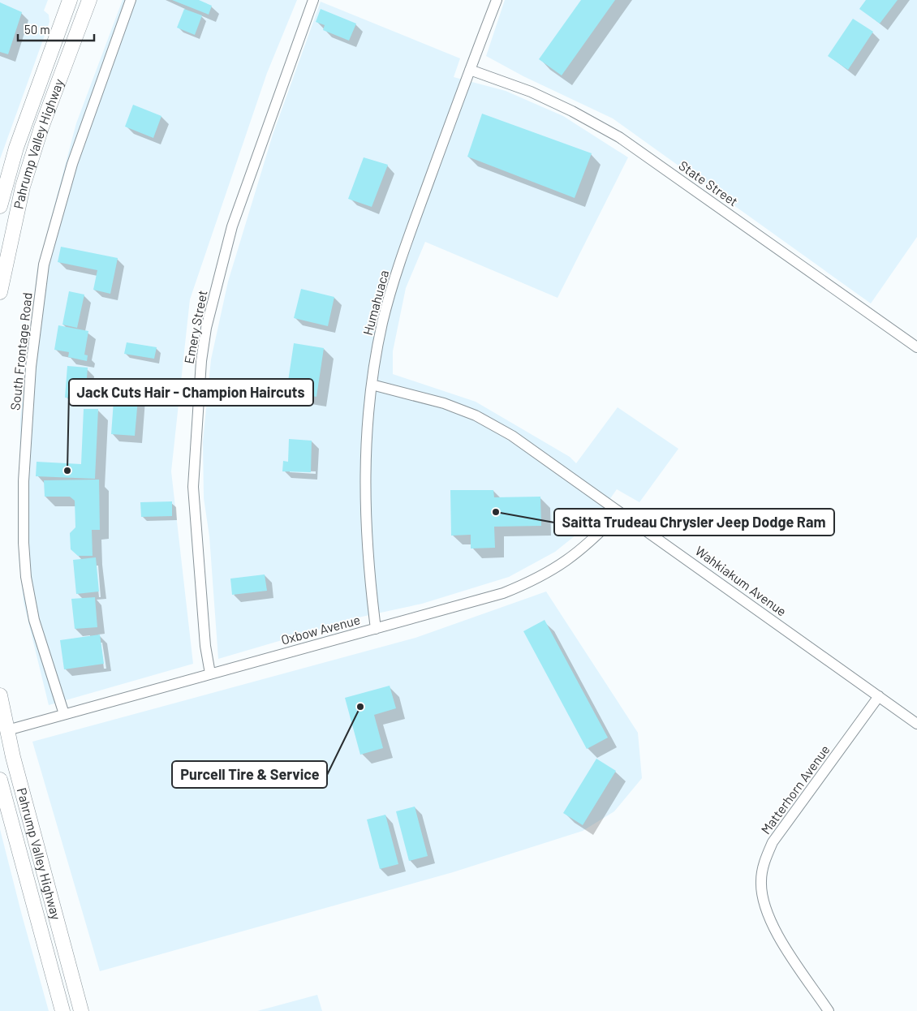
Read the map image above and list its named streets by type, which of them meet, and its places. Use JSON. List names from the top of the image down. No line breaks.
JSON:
{"streets":{"highway":["Pahrump Valley Highway"],"street":["State Street","Humahuaca","Emery Street","South Frontage Road","Wahkiakum Avenue","Oxbow Avenue","Matterhorn Avenue"]},"crossings":[["Pahrump Valley Highway","Oxbow Avenue"],["State Street","Humahuaca"],["Humahuaca","Wahkiakum Avenue"],["Humahuaca","Oxbow Avenue"],["Emery Street","Oxbow Avenue"],["South Frontage Road","Oxbow Avenue"],["Wahkiakum Avenue","Oxbow Avenue"],["Wahkiakum Avenue","Matterhorn Avenue"]],"places":["Jack Cuts Hair - Champion Haircuts","Saitta Trudeau Chrysler Jeep Dodge Ram","Purcell Tire & Service"],"scale_bar":"50 m"}
